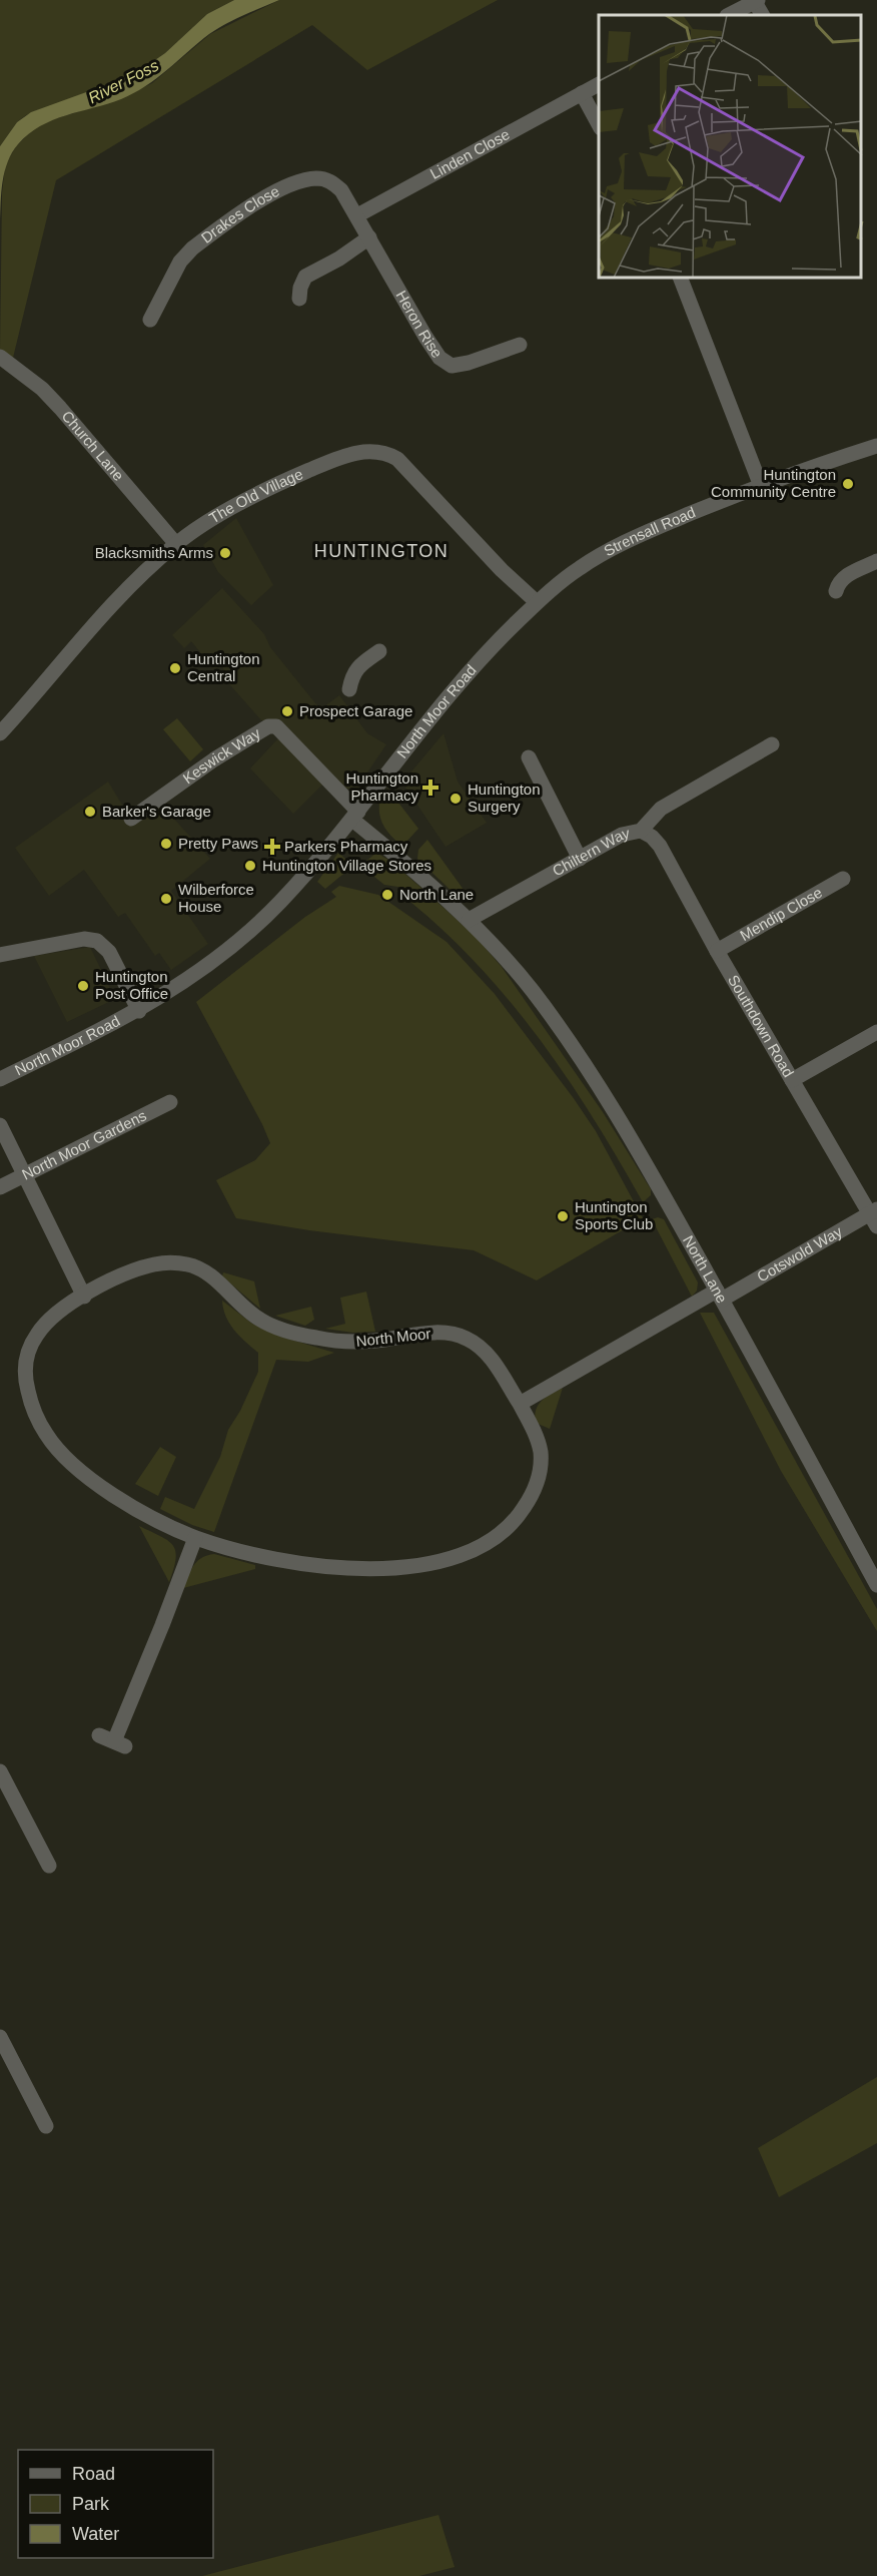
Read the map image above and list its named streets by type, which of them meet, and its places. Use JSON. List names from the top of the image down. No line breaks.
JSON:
{"streets":{"street":["Linden Close","Drakes Close","Heron Rise","Church Lane","The Old Village","Strensall Road","North Moor Road","Keswick Way","Chiltern Way","Mendip Close","Southdown Road","North Moor Gardens","Cotswold Way","North Lane","North Moor"]},"crossings":[["Linden Close","Drakes Close"],["Linden Close","Heron Rise"],["Drakes Close","Heron Rise"],["Church Lane","The Old Village"],["The Old Village","Strensall Road"],["The Old Village","North Moor Road"],["Strensall Road","North Moor Road"],["North Moor Road","Keswick Way"],["North Moor Road","North Lane"],["Keswick Way","North Lane"],["Chiltern Way","Southdown Road"],["Chiltern Way","North Lane"],["Mendip Close","Southdown Road"],["Southdown Road","Cotswold Way"],["Cotswold Way","North Lane"]],"districts":["HUNTINGTON"],"water":["River Foss"],"places":{"other":["Huntington Community Centre","Blacksmiths Arms","Huntington Central","Prospect Garage","Huntington Surgery","Barker's Garage","Pretty Paws","Huntington Village Stores","North Lane","Wilberforce House","Huntington Post Office","Huntington Sports Club"],"health":["Huntington Pharmacy","Parkers Pharmacy"]},"legend":["Road","Park","Water"]}
